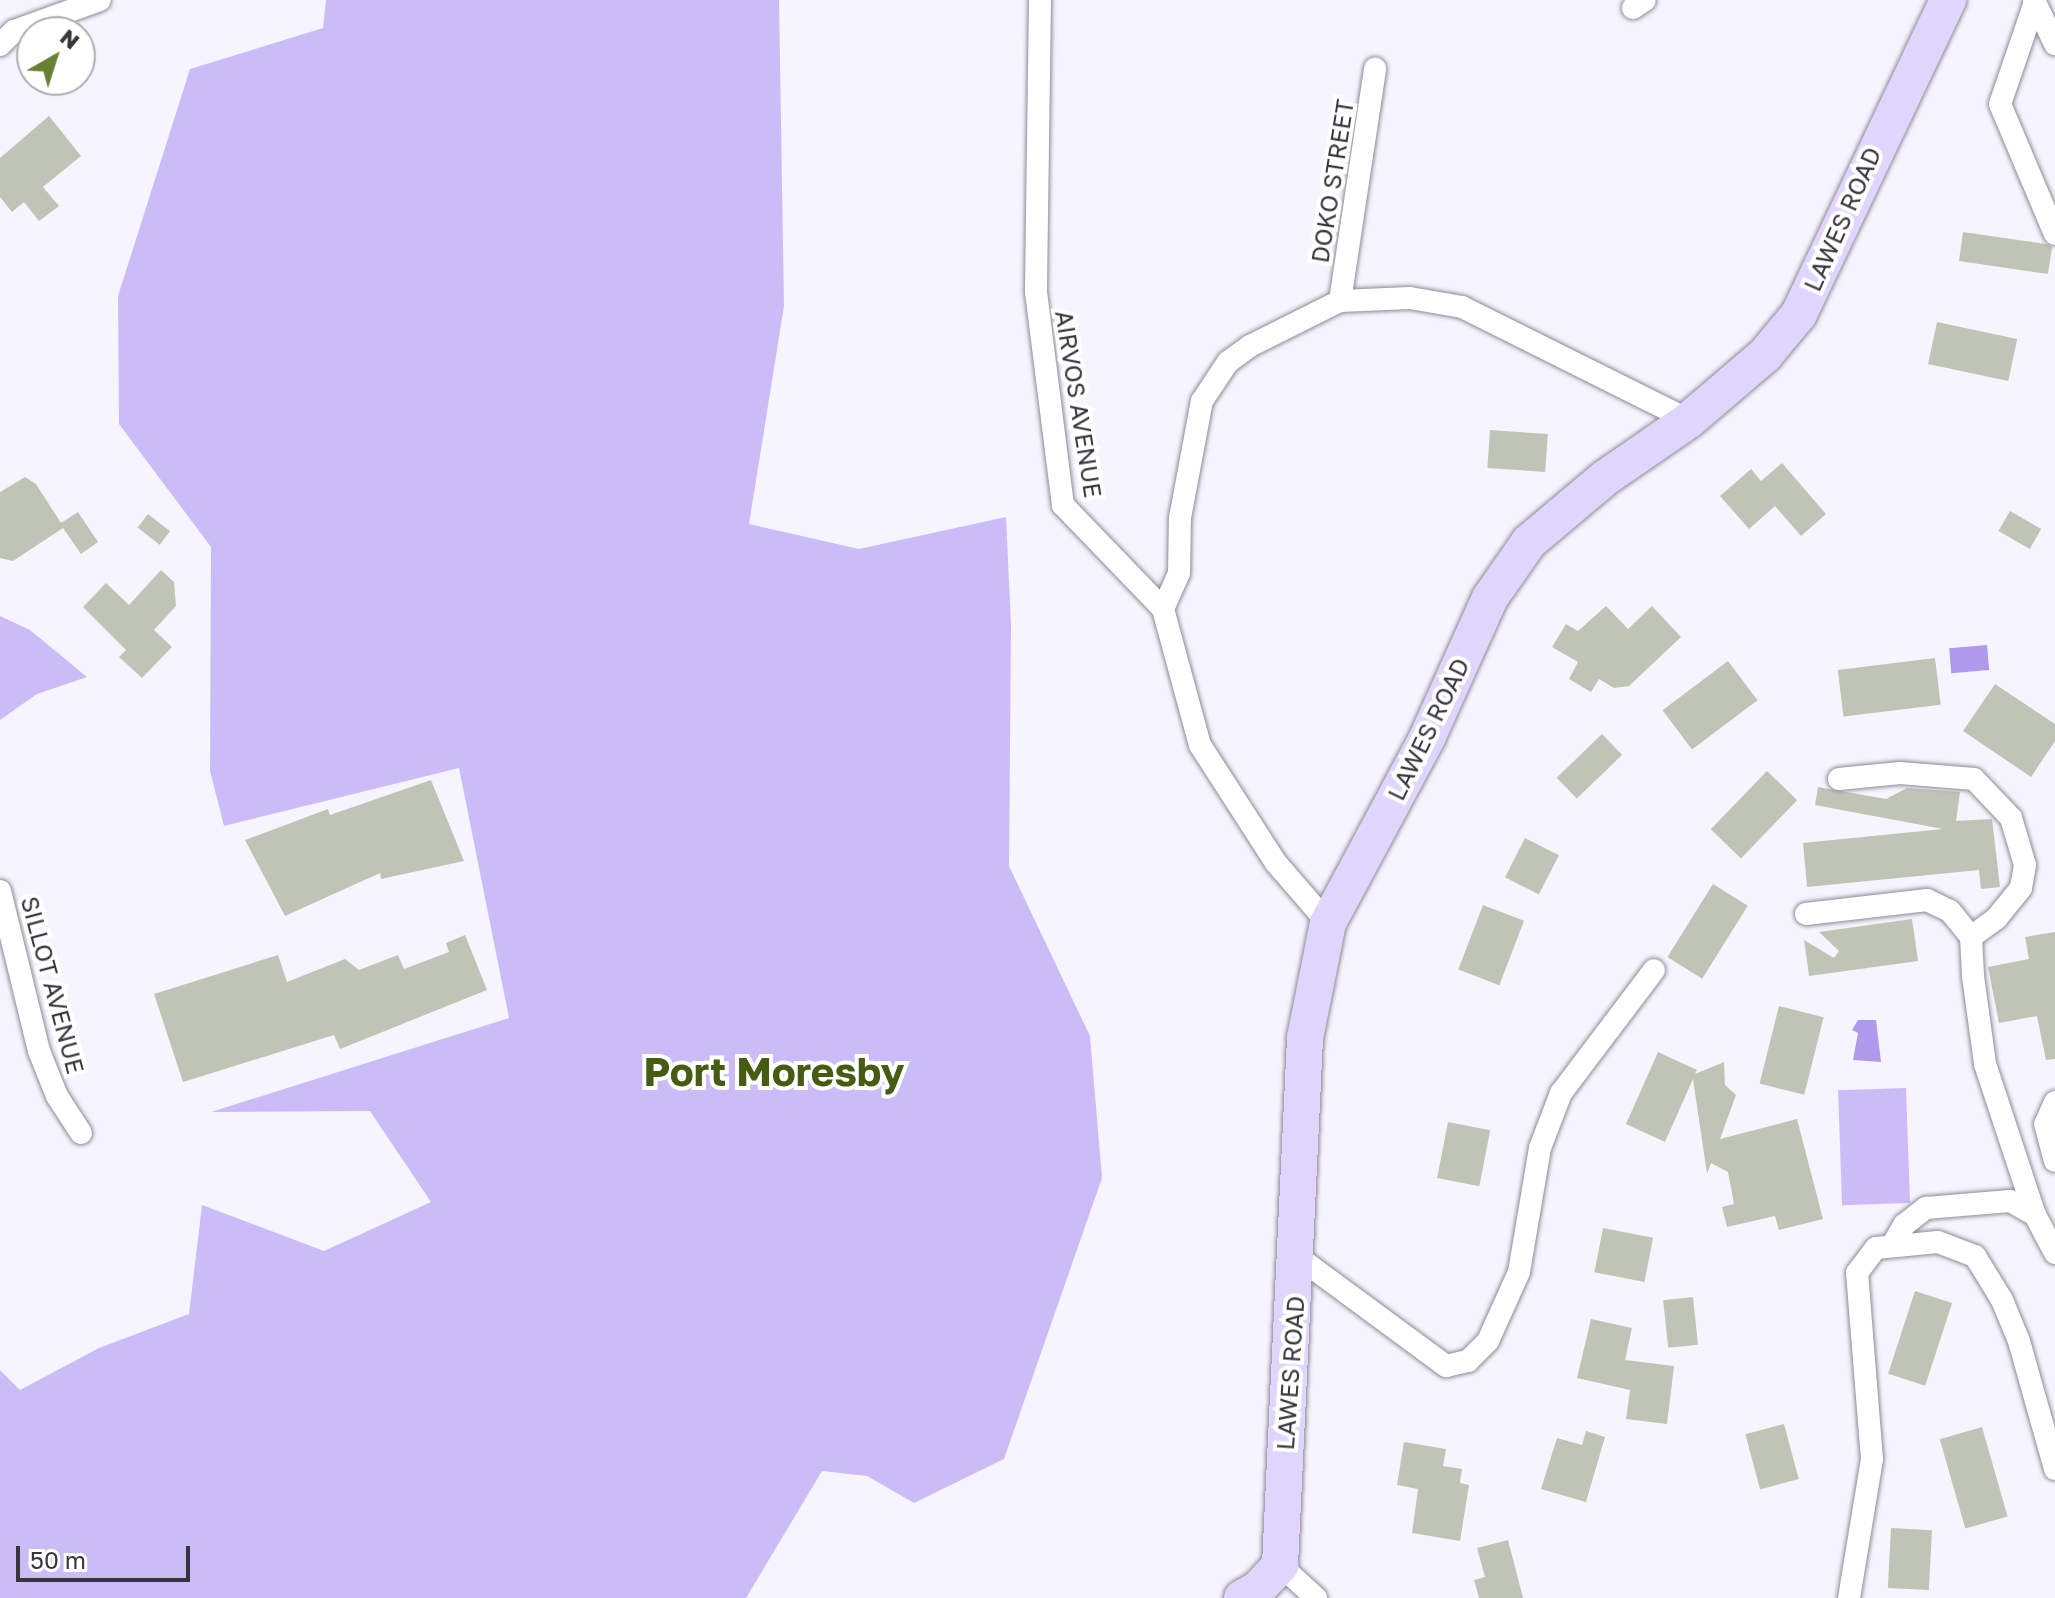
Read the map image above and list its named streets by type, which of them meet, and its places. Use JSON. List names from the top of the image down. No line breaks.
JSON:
{"streets":{"main road":["LAWES ROAD"],"street":["DOKO STREET","AIRVOS AVENUE","SILLOT AVENUE"]},"crossings":[["LAWES ROAD","AIRVOS AVENUE"]],"districts":["Port Moresby"],"scale_bar":"50 m","north":"top right"}
